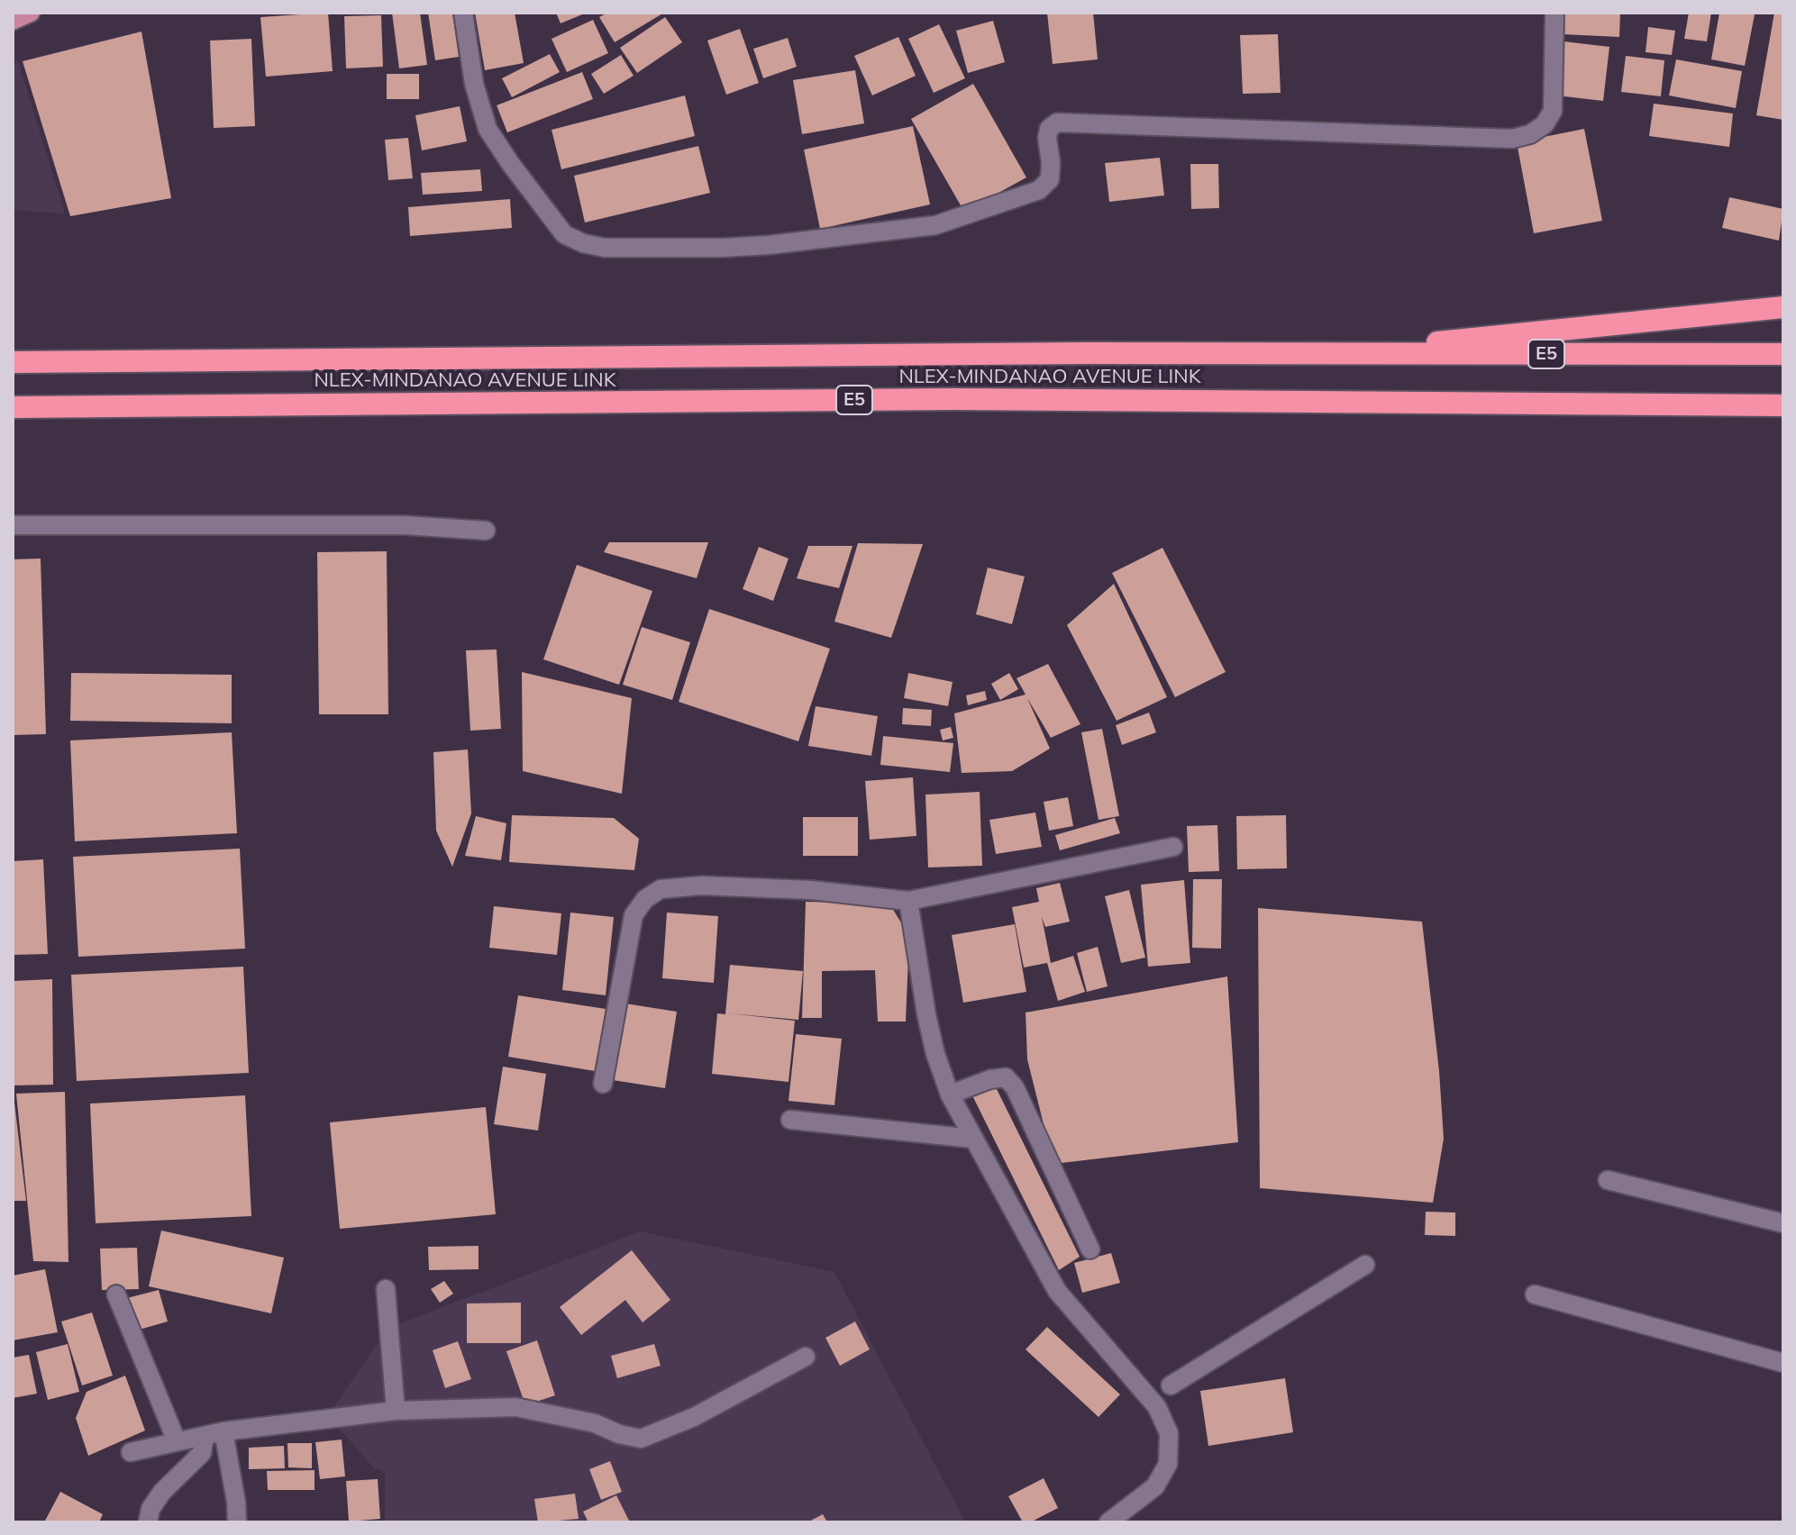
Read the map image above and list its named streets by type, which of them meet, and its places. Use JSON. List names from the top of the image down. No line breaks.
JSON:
{"streets":{"highway":["E5","NLEX-MINDANAO AVENUE LINK"]}}
